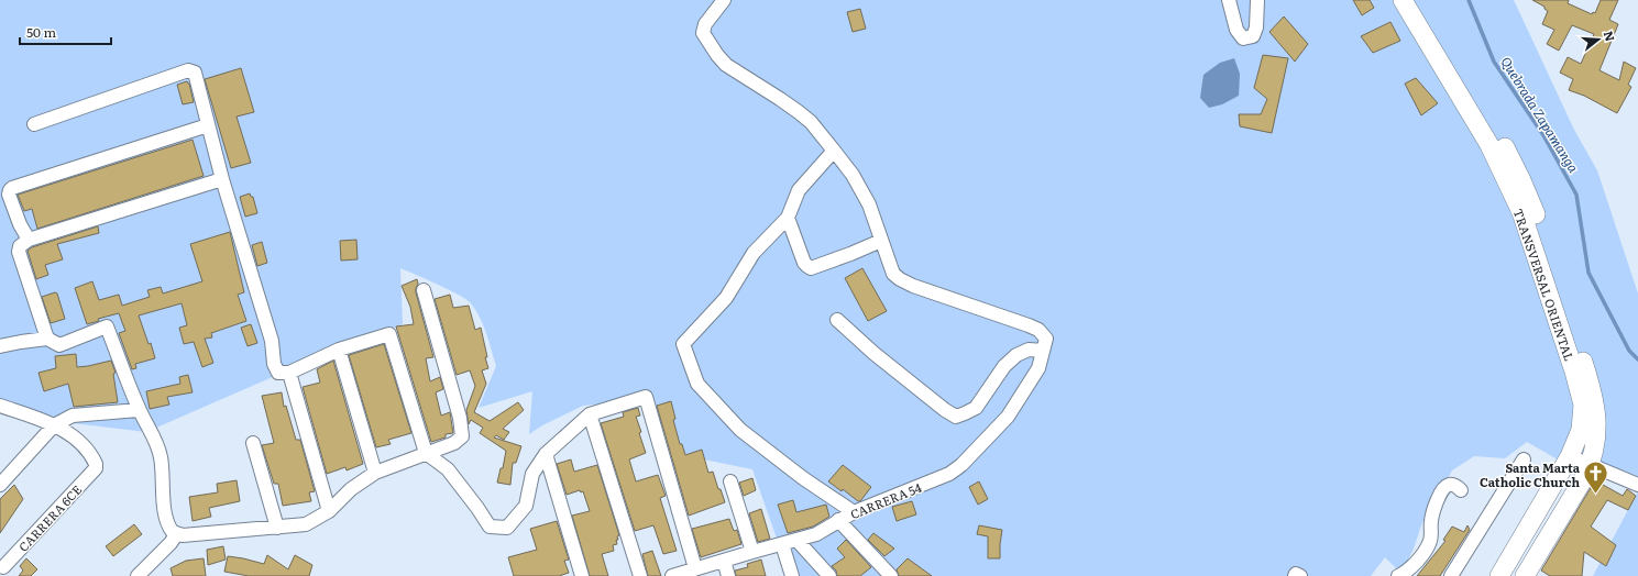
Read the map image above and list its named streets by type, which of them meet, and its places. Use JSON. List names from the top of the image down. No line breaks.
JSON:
{"streets":{"main road":["TRANSVERSAL ORIENTAL"],"street":["CARRERA 54","CARRERA 6CE"]},"water":["Quebrada Zapamanga"],"places":{"church":["Santa Marta Catholic Church"]},"scale_bar":"50 m","north":"right"}
